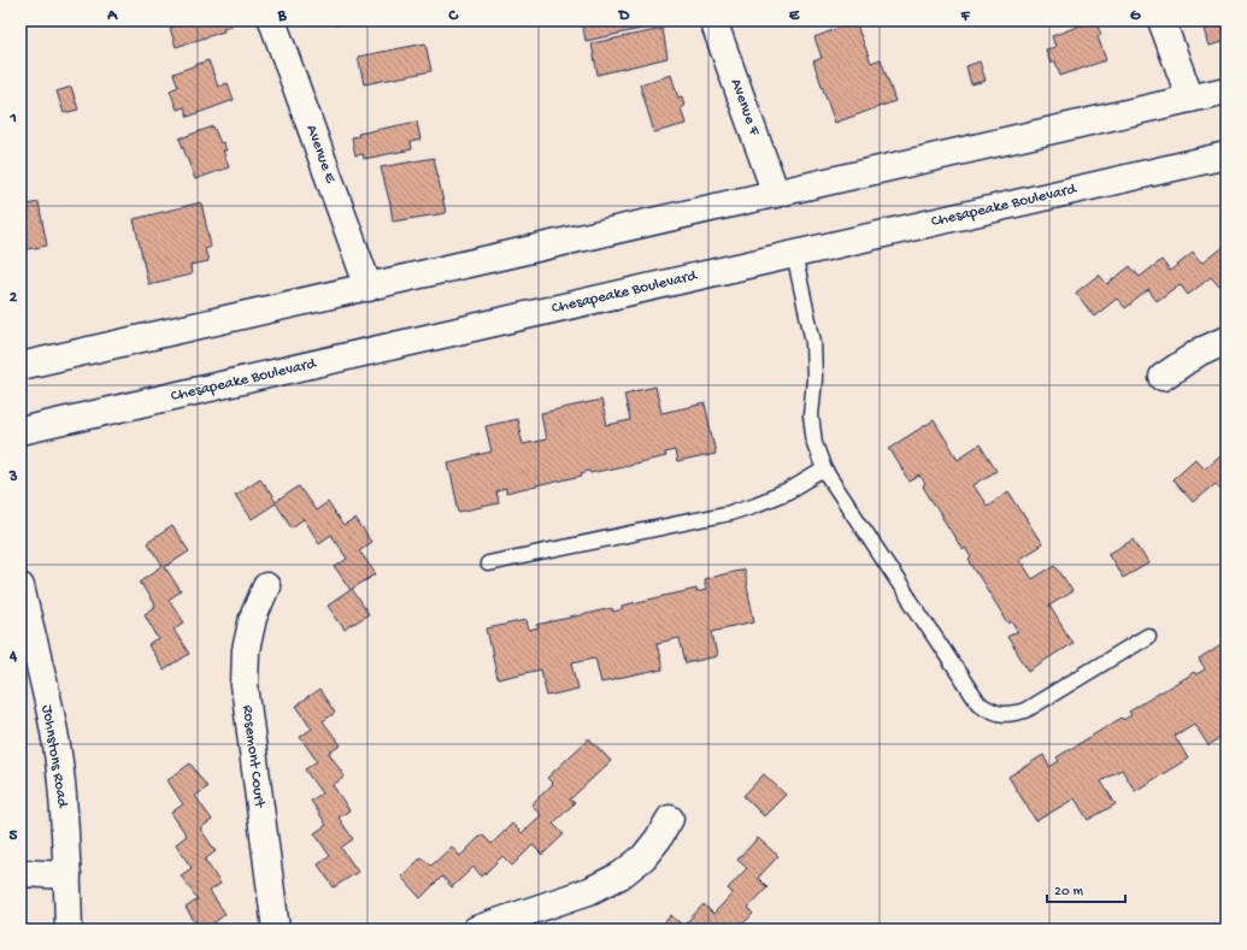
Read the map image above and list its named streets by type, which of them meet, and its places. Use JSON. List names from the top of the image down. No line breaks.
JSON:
{"streets":{"main road":["Avenue F","Avenue E","Chesapeake Boulevard","Johnstons Road","Rosemont Court"]},"scale_bar":"20 m","grid":{"columns":["A","B","C","D","E","F","G"],"rows":["1","2","3","4","5"]}}
